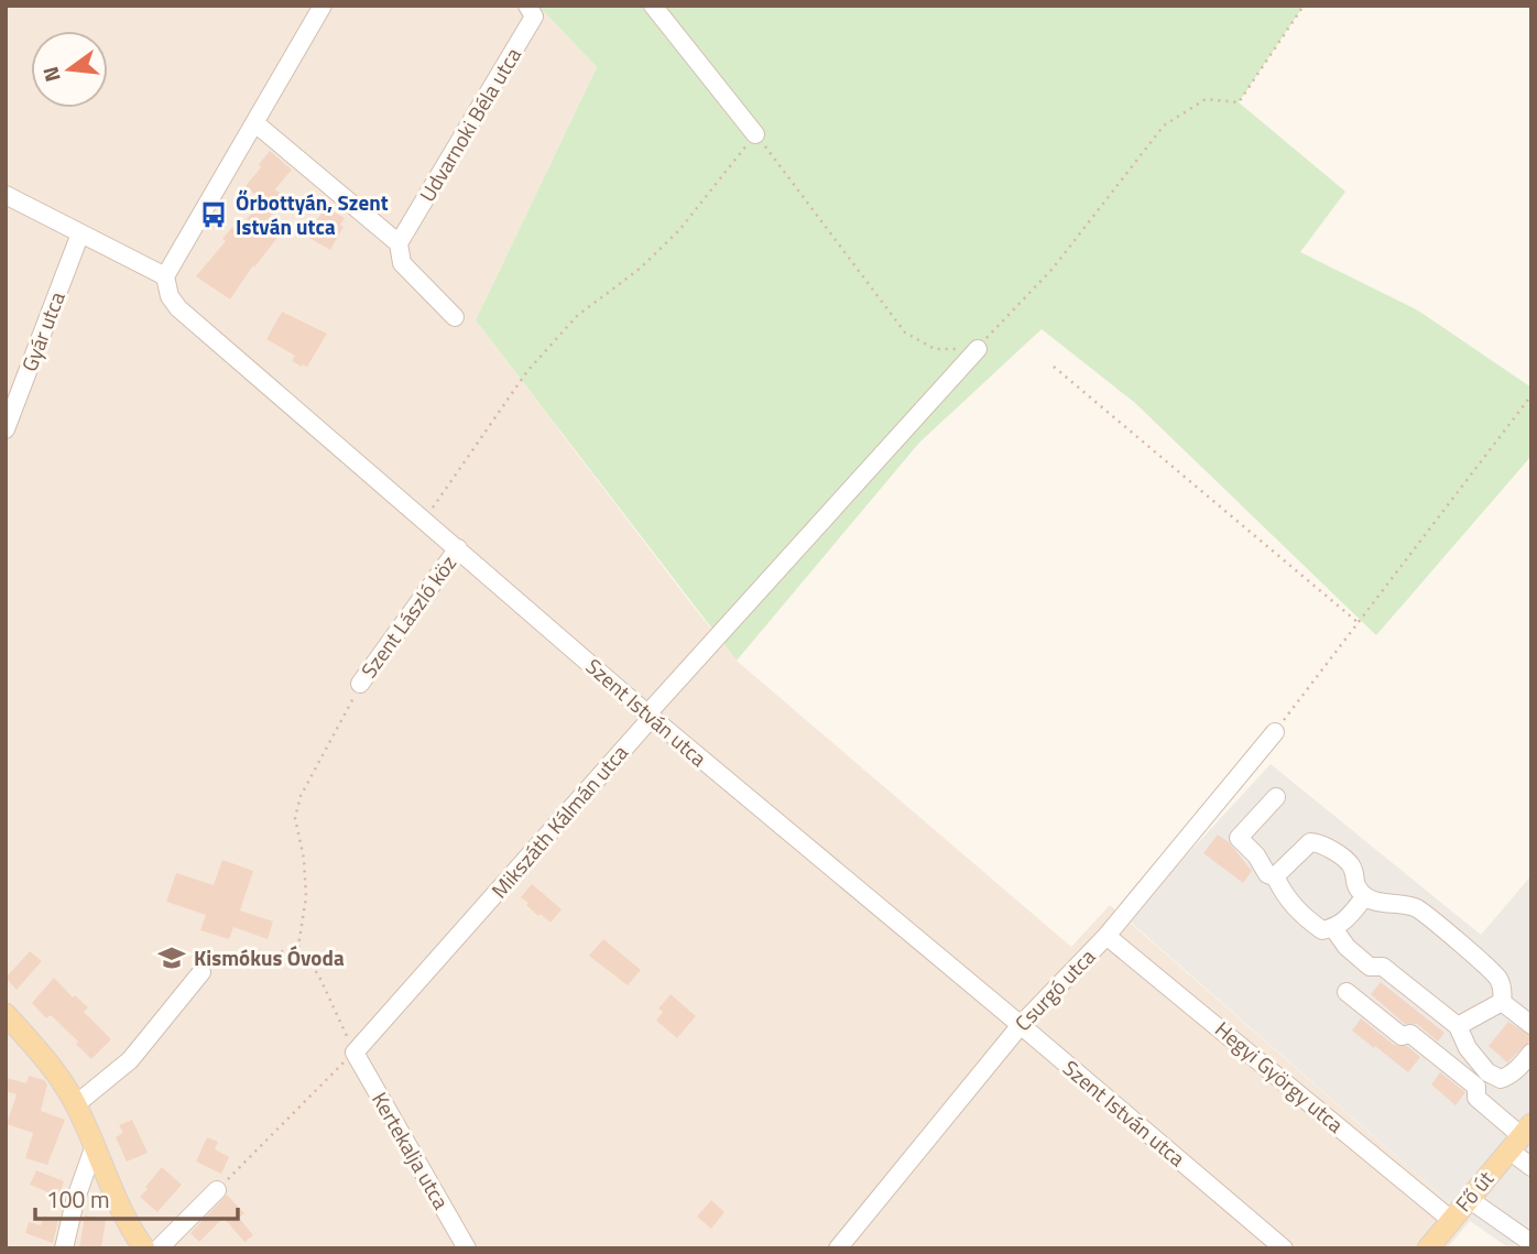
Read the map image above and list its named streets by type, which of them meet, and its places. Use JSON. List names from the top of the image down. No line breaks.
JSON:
{"streets":{"main road":["Fő út"],"street":["Udvarnoki Béla utca","Gyár utca","Szent László köz","Szent István utca","Mikszáth Kálmán utca","Csurgó utca","Hegyi György utca","Kertekalja utca"]},"crossings":[["Szent László köz","Szent István utca"],["Szent István utca","Mikszáth Kálmán utca"],["Szent István utca","Csurgó utca"],["Mikszáth Kálmán utca","Kertekalja utca"],["Csurgó utca","Hegyi György utca"],["Hegyi György utca","Fő út"]],"places":{"bus stop":["Őrbottyán, Szent István utca"],"school or university":["Kismókus Óvoda"]},"scale_bar":"100 m","north":"left"}
